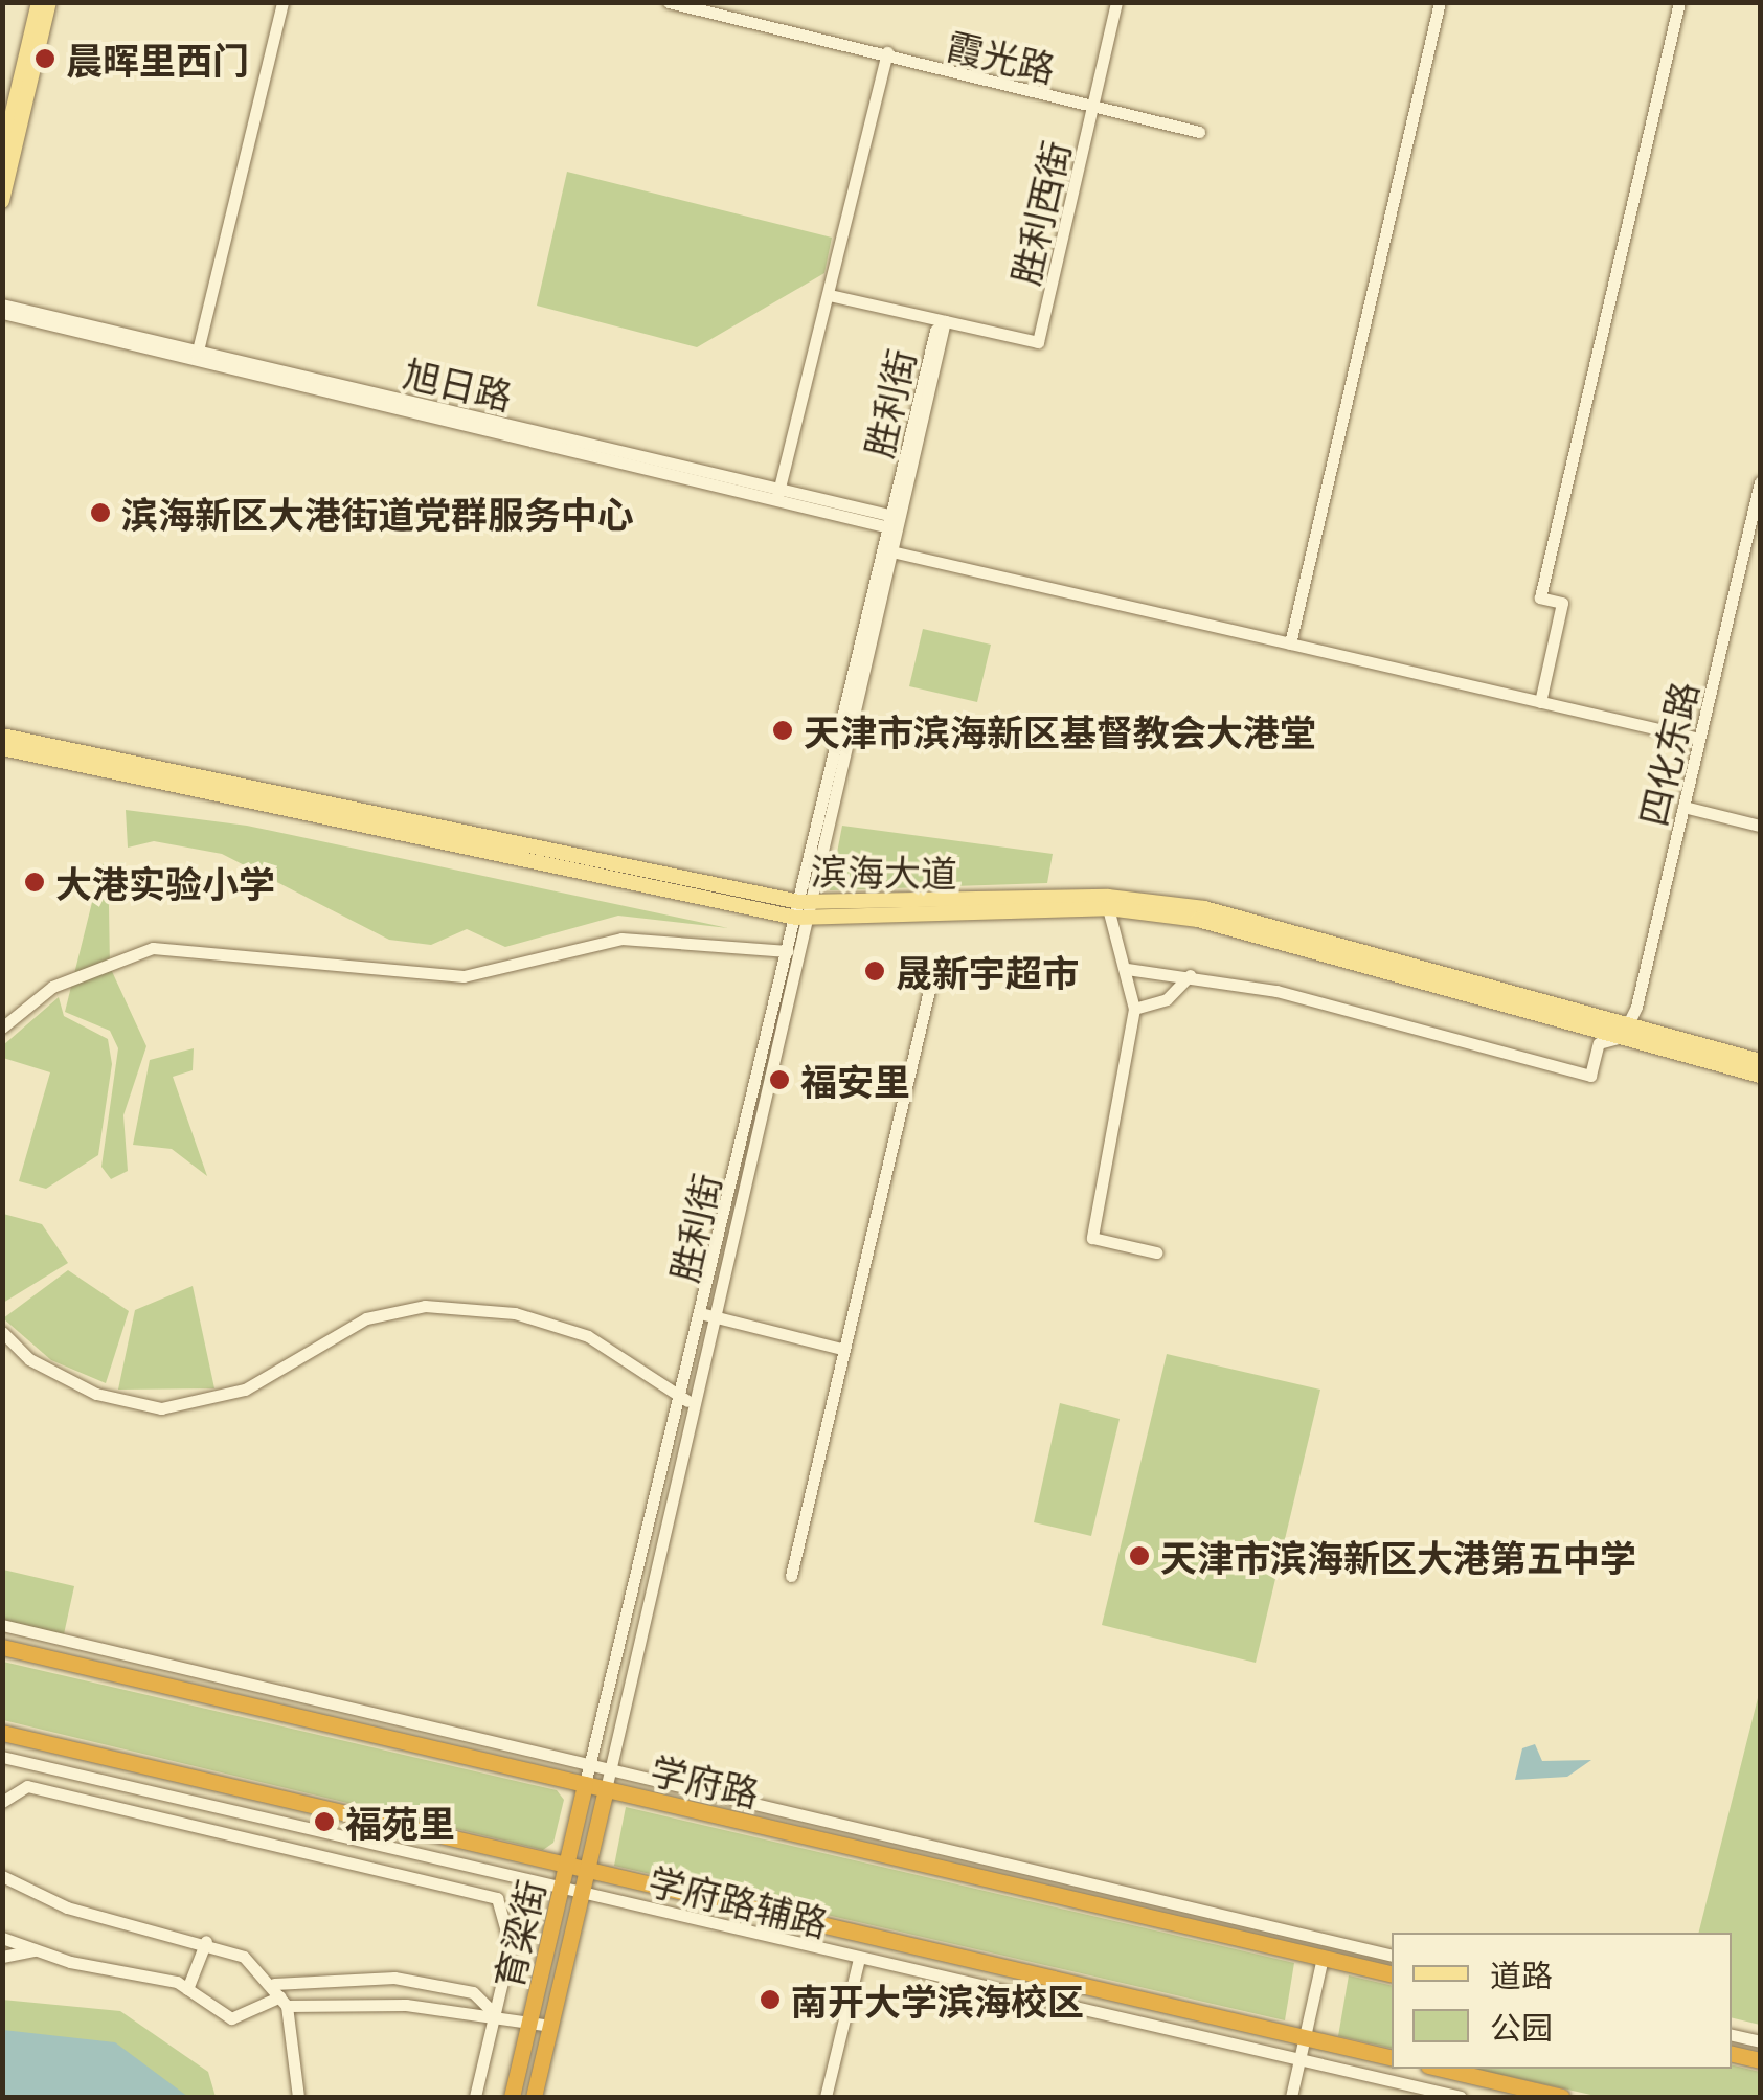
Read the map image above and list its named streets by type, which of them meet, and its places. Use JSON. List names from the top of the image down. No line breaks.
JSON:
{"streets":{"highway":["学府路","育梁街"],"main road":["滨海大道"],"street":["霞光路","胜利西街","旭日路","胜利街","四化东路","学府路辅路"]},"crossings":[["霞光路","胜利西街"],["胜利西街","胜利街"],["旭日路","胜利街"],["胜利街","滨海大道"],["胜利街","学府路"],["胜利街","育梁街"],["四化东路","滨海大道"],["学府路","育梁街"],["学府路辅路","育梁街"]],"places":["晨晖里西门","滨海新区大港街道党群服务中心","天津市滨海新区基督教会大港堂","大港实验小学","晟新宇超市","福安里","天津市滨海新区大港第五中学","福苑里","南开大学滨海校区"],"legend":["道路","公园"]}
